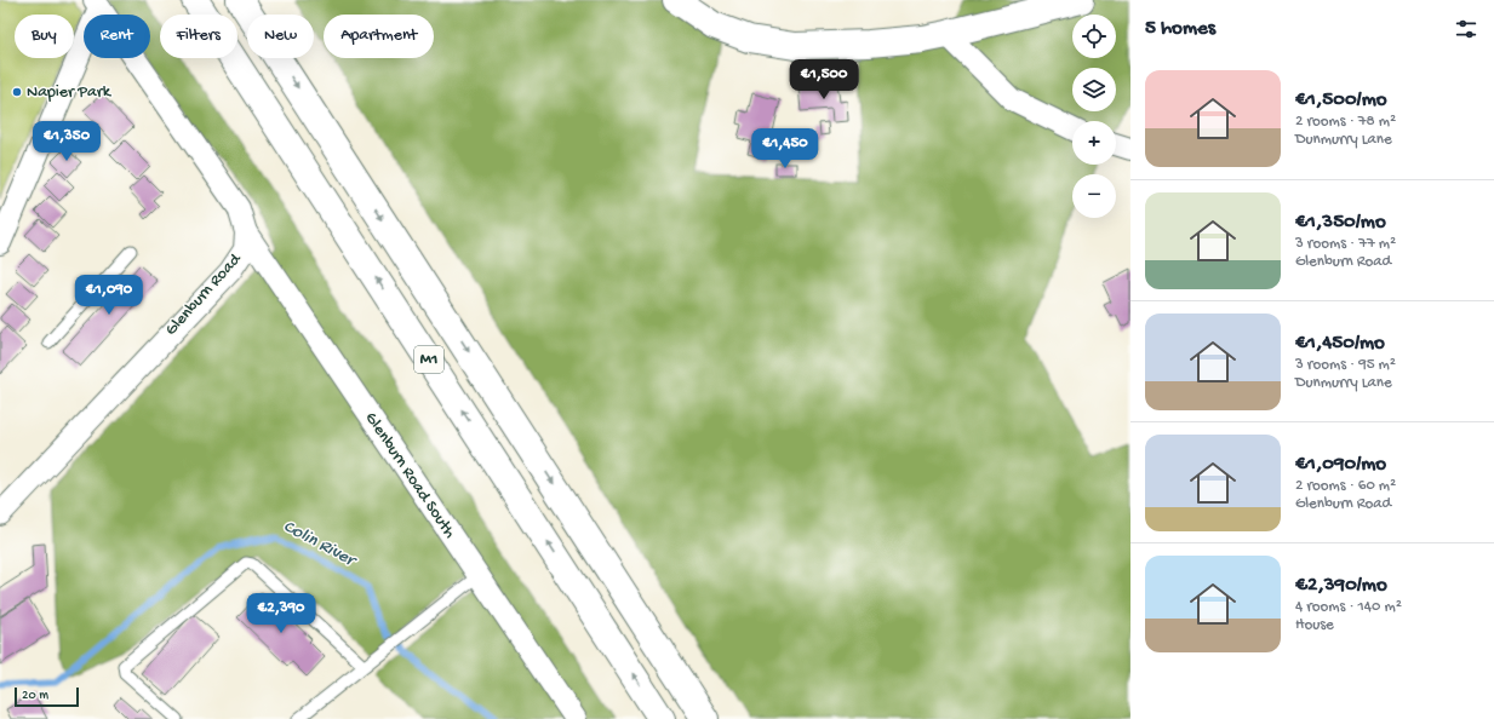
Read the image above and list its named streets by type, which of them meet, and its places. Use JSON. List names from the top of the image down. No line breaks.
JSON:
{"streets":{"main road":["M1"],"street":["Glenburn Road","Glenburn Road South"]},"crossings":[["Glenburn Road","Glenburn Road South"]],"water":["Colin River"],"places":["Napier Park"],"scale_bar":"20 m","page":{"heading":"5 homes","map_buttons":["+","−"],"chip":["Buy","Rent","Filters","New","Apartment"],"list":[{"name":"€1,500/mo","note":"2 rooms · 78 m² · Dunmurry Lane"},{"name":"€1,350/mo","note":"3 rooms · 77 m² · Glenburn Road"},{"name":"€1,450/mo","note":"3 rooms · 95 m² · Dunmurry Lane"},{"name":"€1,090/mo","note":"2 rooms · 60 m² · Glenburn Road"},{"name":"€2,390/mo","note":"4 rooms · 140 m² · House"}],"price":["€1,500","€1,350","€1,450","€1,090","€2,390"],"scale":"20 m"}}
